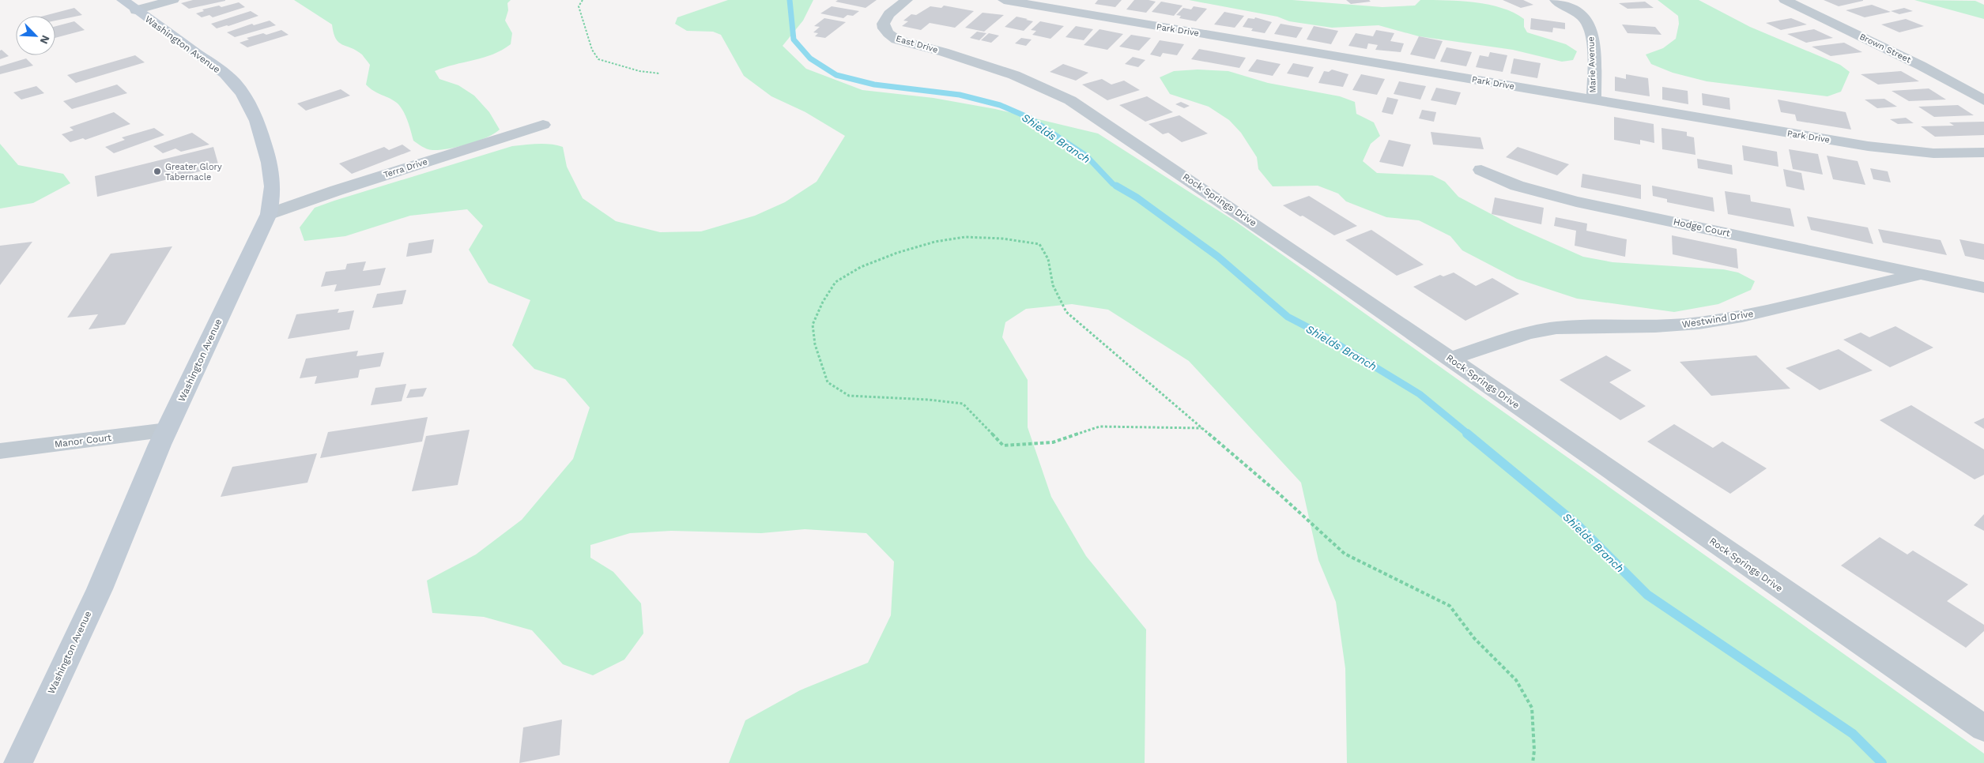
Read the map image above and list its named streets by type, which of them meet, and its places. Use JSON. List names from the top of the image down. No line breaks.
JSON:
{"streets":{"main road":["Washington Avenue"],"street":["Park Drive","East Drive","Brown Street","Marie Avenue","Terra Drive","Rock Springs Drive","Hodge Court","Westwind Drive","Manor Court"]},"crossings":[["Park Drive","Marie Avenue"],["Washington Avenue","Terra Drive"],["Washington Avenue","Manor Court"],["East Drive","Rock Springs Drive"],["Rock Springs Drive","Westwind Drive"],["Hodge Court","Westwind Drive"]],"water":["Shields Branch"],"places":["Greater Glory Tabernacle"],"north":"bottom right"}
